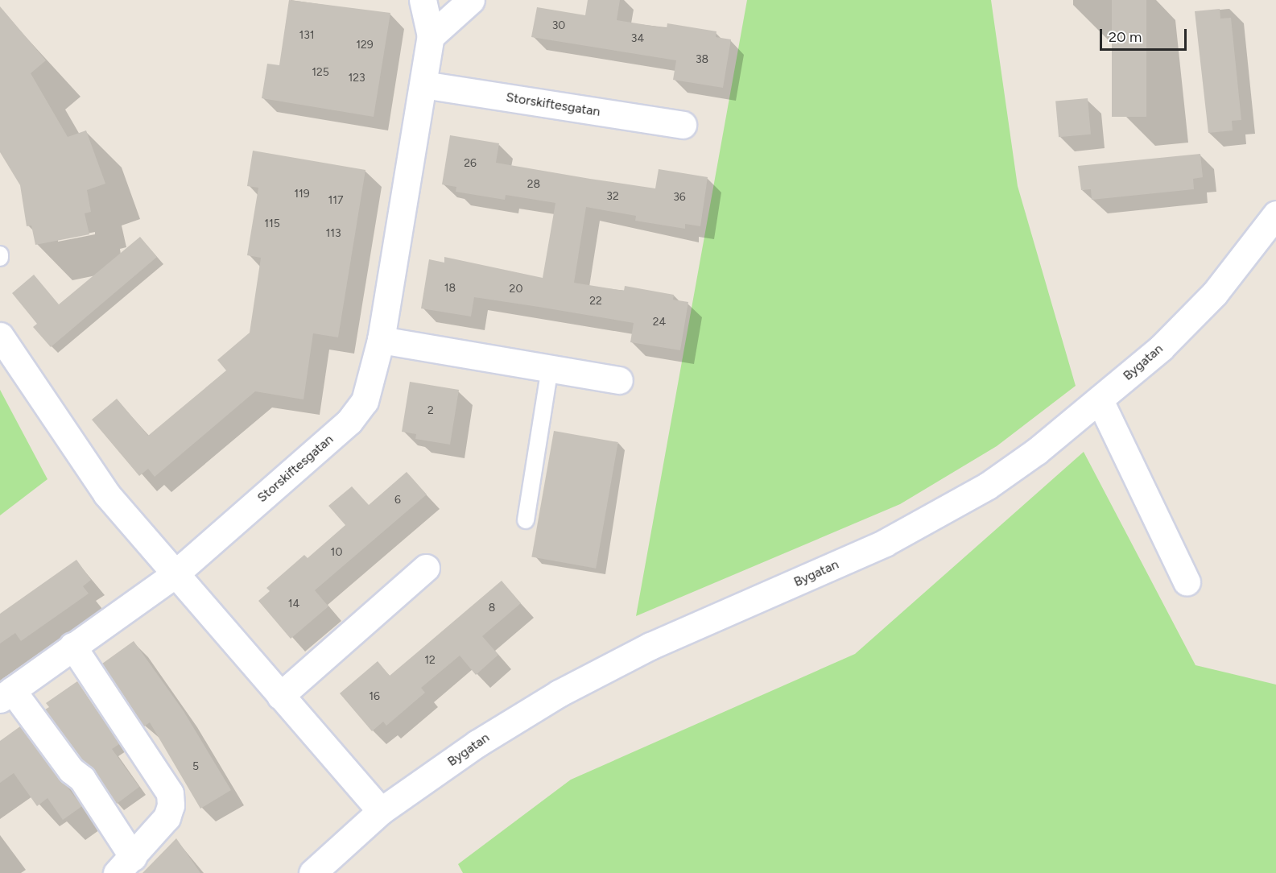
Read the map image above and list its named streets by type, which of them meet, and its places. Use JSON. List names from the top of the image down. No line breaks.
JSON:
{"streets":{"street":["Storskiftesgatan","Bygatan"]},"house_numbers":["30","131","34","129","38","125","123","26","28","119","32","36","117","115","113","18","20","22","24","2","6","10","14","8","12","16","5"],"scale_bar":"20 m"}
